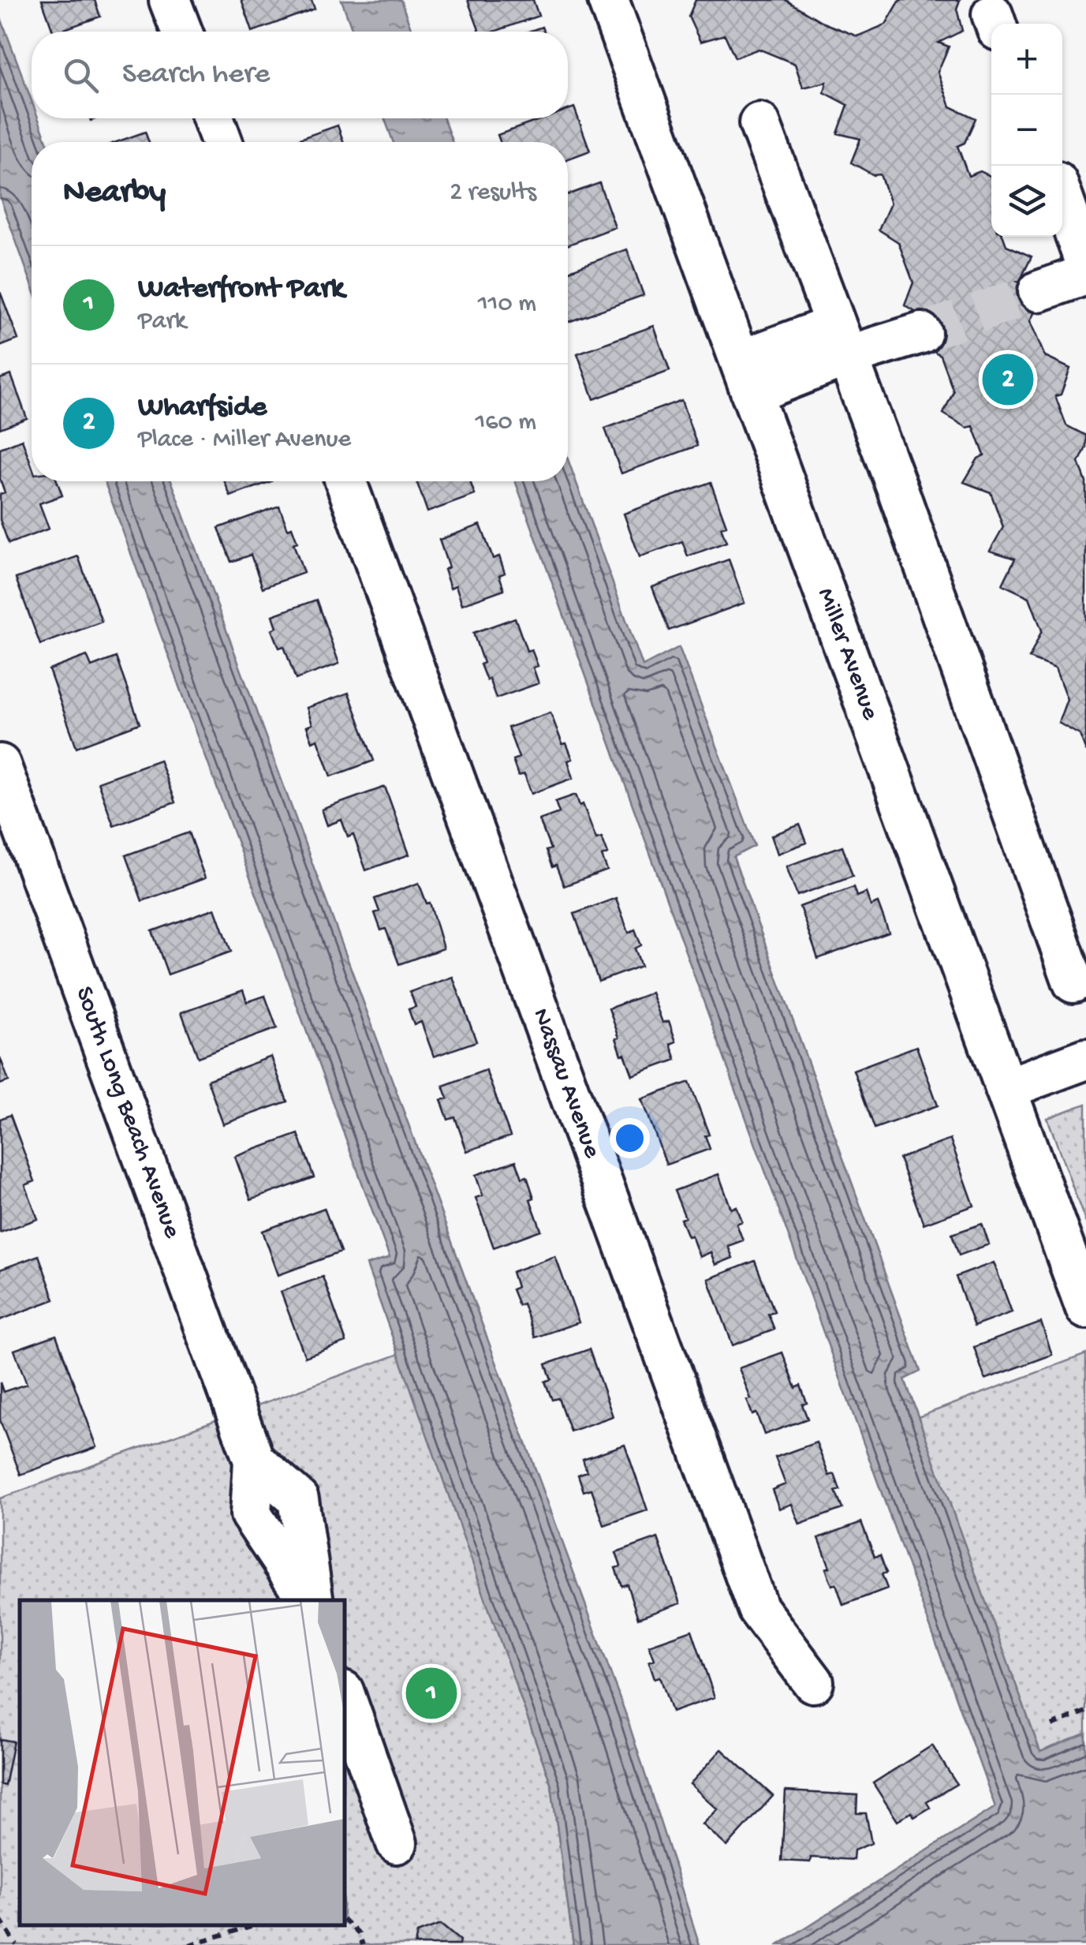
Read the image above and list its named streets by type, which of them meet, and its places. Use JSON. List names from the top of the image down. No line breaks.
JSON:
{"streets":{"street":["Miller Avenue","Nassau Avenue","South Long Beach Avenue"]},"page":{"map_buttons":["+","−"],"search":"Search here","heading":["Nearby","2 results"],"list":[{"mark":"1","name":"Waterfront Park","note":"Park","value":"110 m"},{"mark":"2","name":"Wharfside","note":"Place · Miller Avenue","value":"160 m"}],"pins":["2","1"]}}
